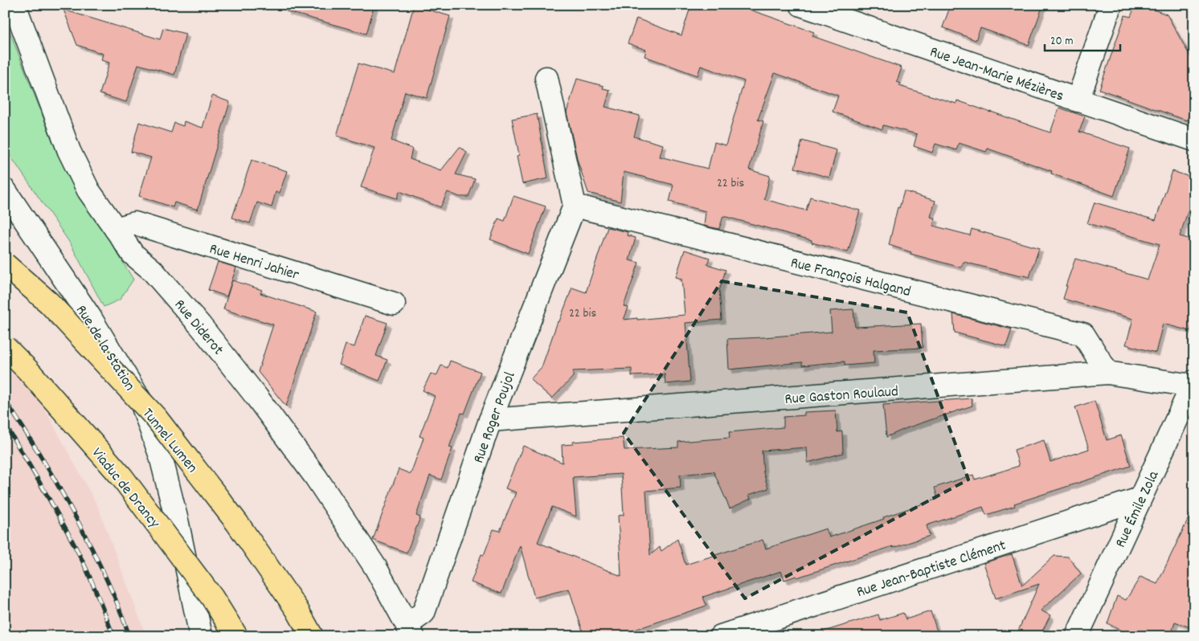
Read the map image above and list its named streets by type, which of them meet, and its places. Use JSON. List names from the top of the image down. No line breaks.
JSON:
{"streets":{"highway":["Tunnel Lumen","Viaduc de Drancy"],"street":["Rue Jean-Marie Mézières","Rue Henri Jahier","Rue François Halgand","Rue Diderot","Rue de la Station","Rue Gaston Roulaud","Rue Roger Poujol","Rue Émile Zola","Rue Jean-Baptiste Clément"]},"crossings":[["Rue Henri Jahier","Rue Diderot"],["Rue François Halgand","Rue Gaston Roulaud"],["Rue François Halgand","Rue Roger Poujol"],["Rue Diderot","Rue Roger Poujol"],["Rue Gaston Roulaud","Rue Roger Poujol"],["Rue Gaston Roulaud","Rue Émile Zola"],["Rue Émile Zola","Rue Jean-Baptiste Clément"]],"house_numbers":["22 bis","22 bis"],"scale_bar":"20 m"}
